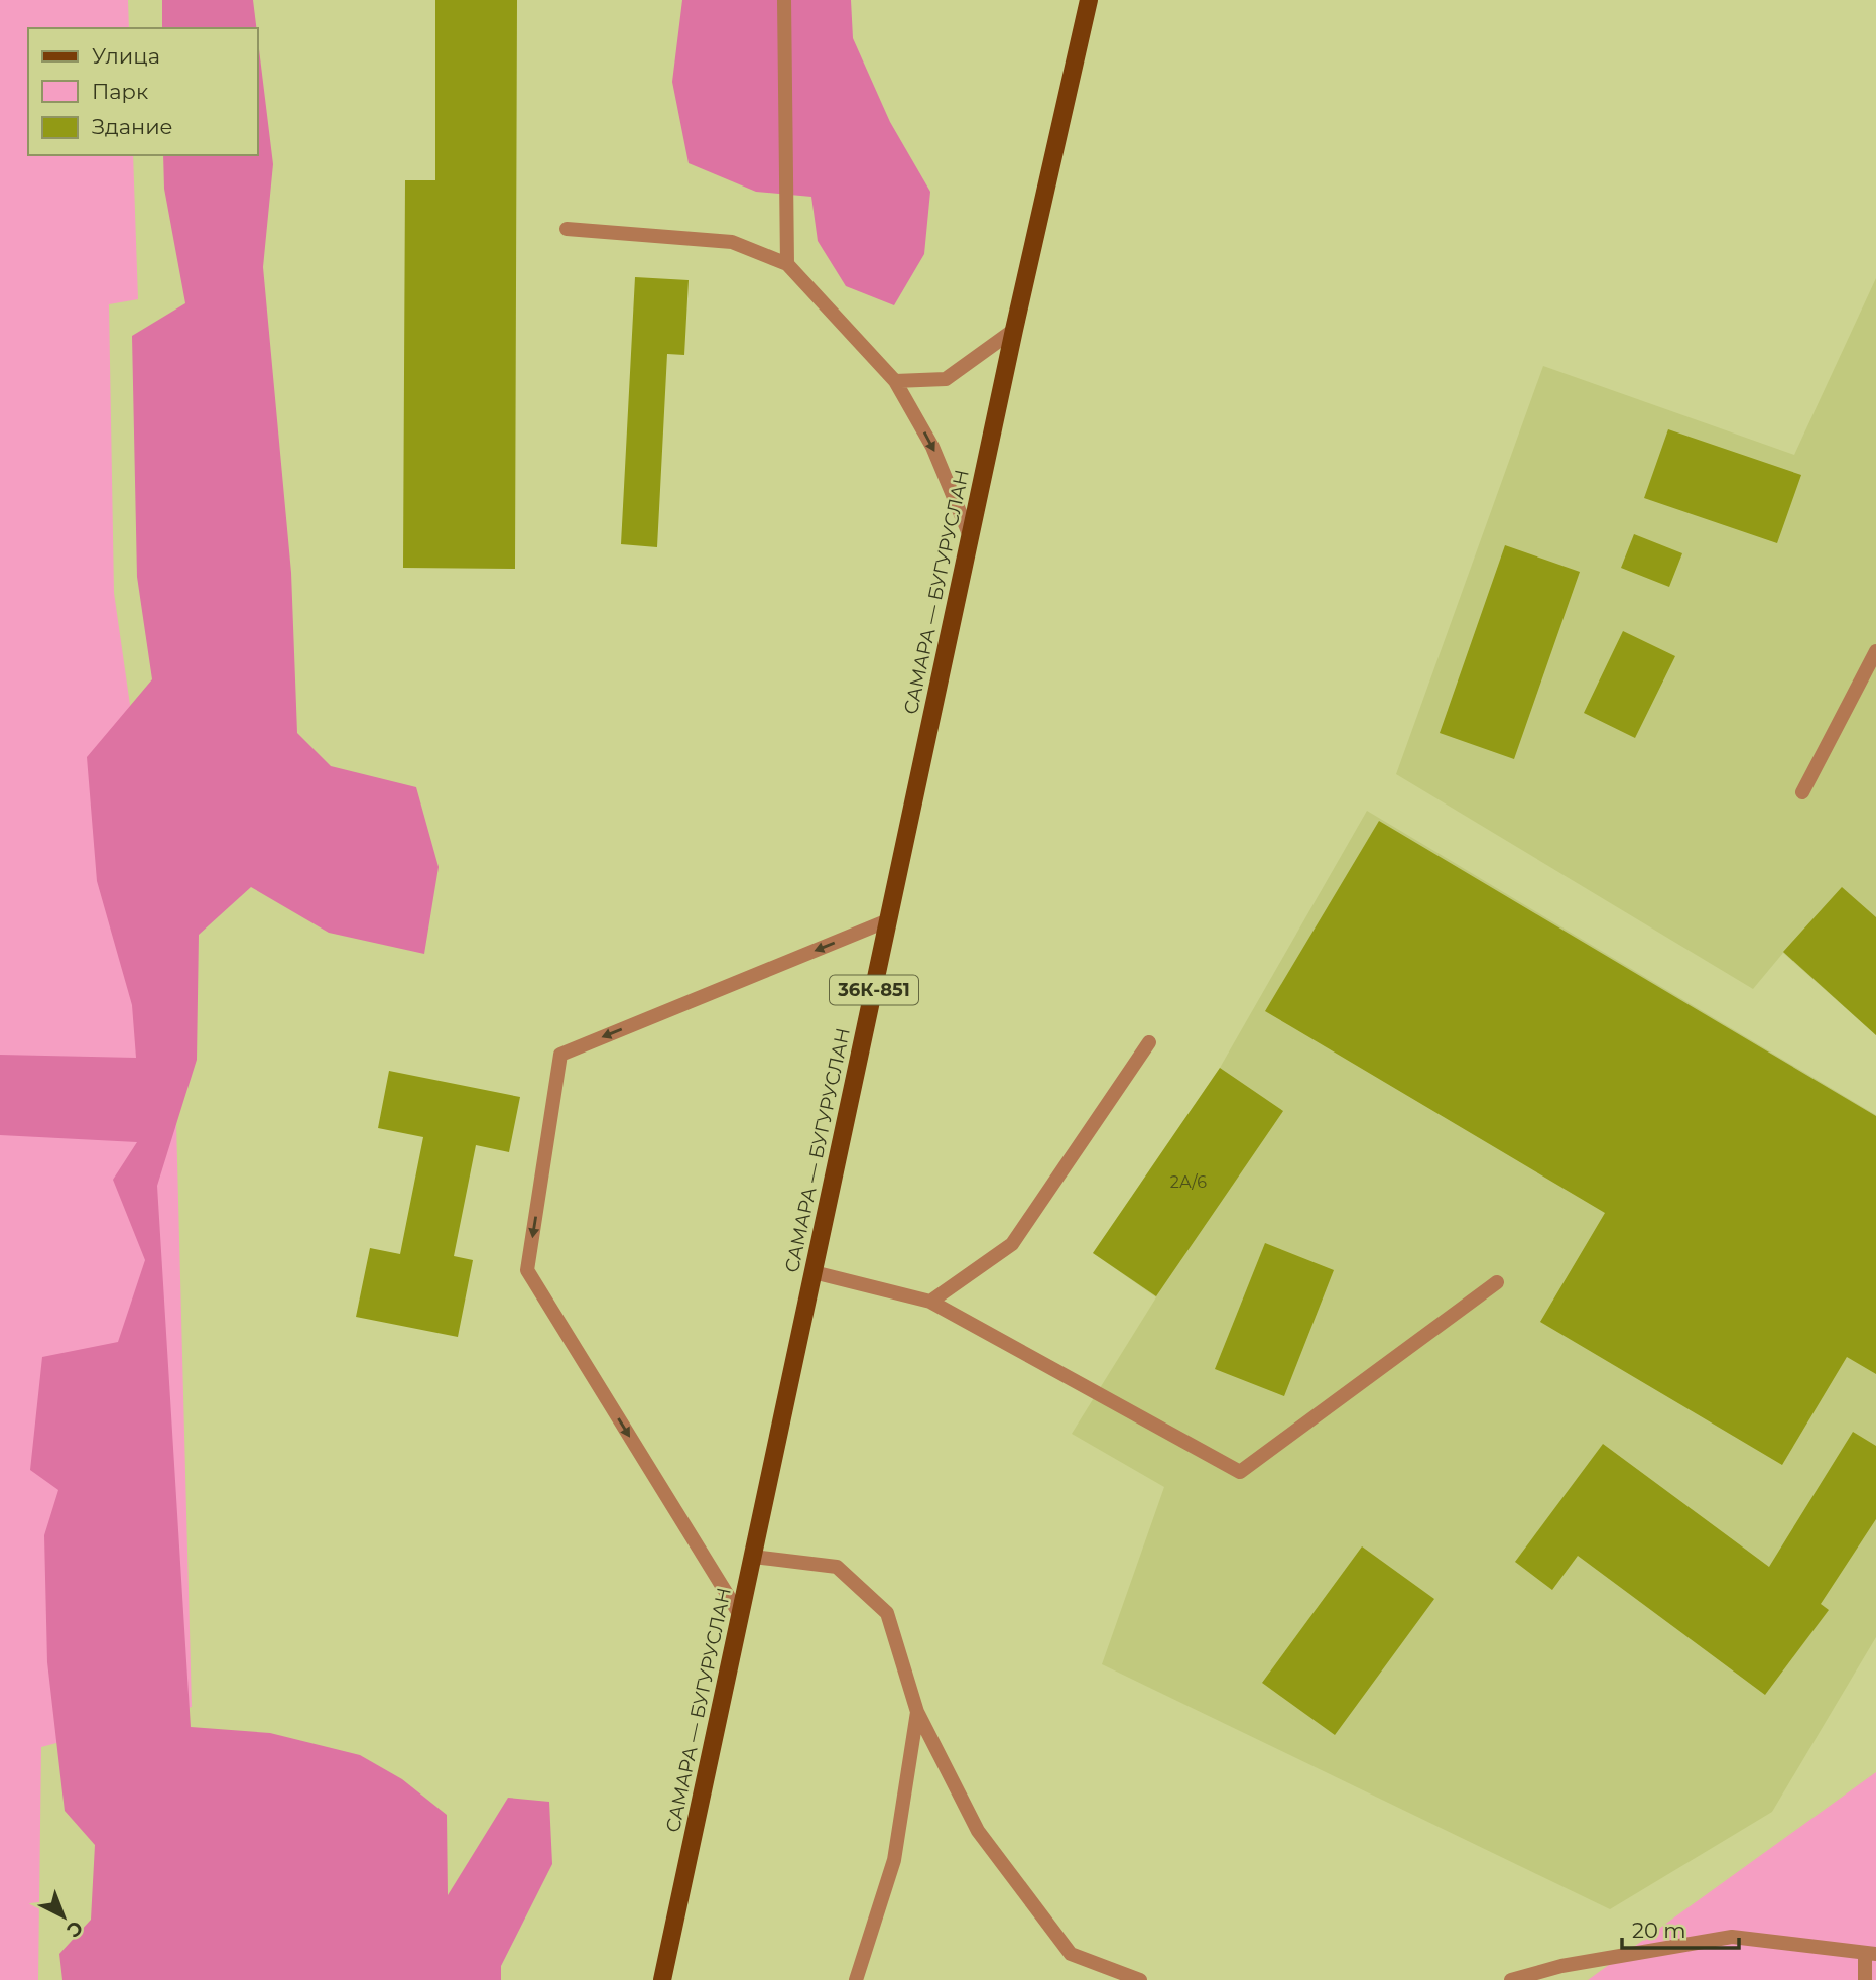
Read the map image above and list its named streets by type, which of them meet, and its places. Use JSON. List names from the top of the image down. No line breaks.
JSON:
{"streets":{"main road":["САМАРА — БУГУРУСЛАН","36К-851"]},"house_numbers":["2А/6"],"legend":["Улица","Парк","Здание"],"scale_bar":"20 m","north":"bottom right"}
